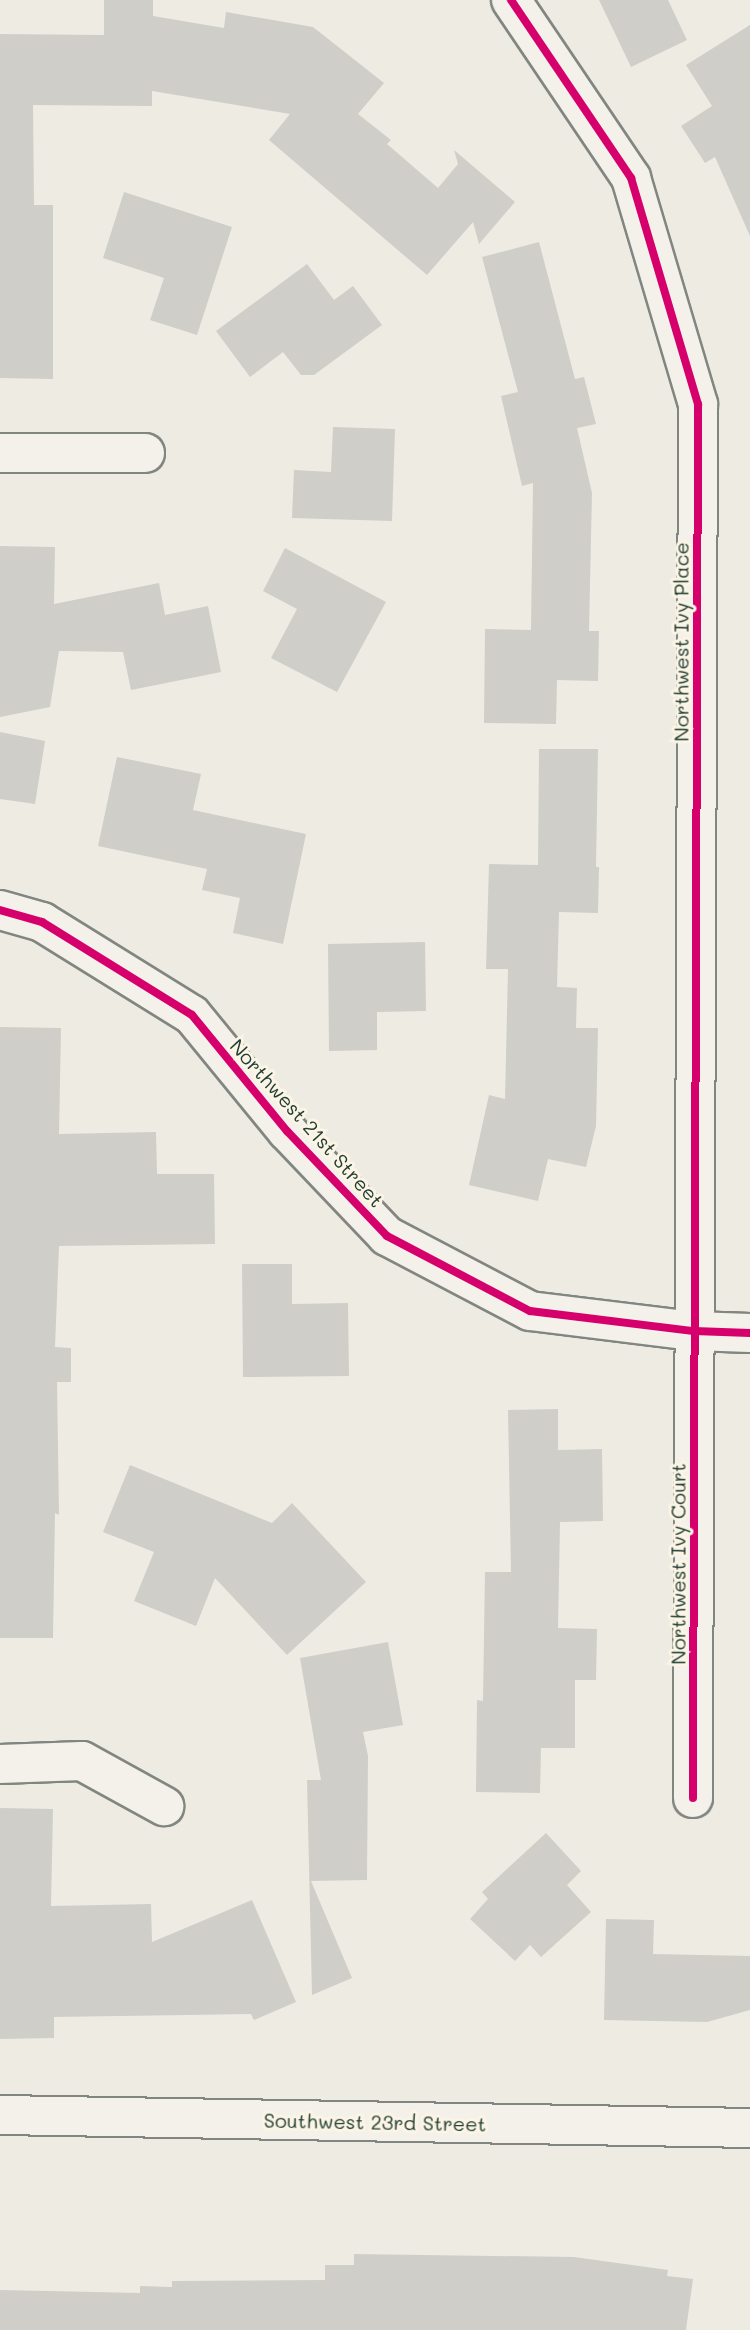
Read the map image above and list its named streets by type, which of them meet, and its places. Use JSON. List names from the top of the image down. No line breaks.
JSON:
{"streets":{"street":["Northwest Ivy Place","Northwest 21st Street","Northwest Ivy Court","Southwest 23rd Street"]},"crossings":[["Northwest Ivy Place","Northwest 21st Street"],["Northwest Ivy Place","Northwest Ivy Court"],["Northwest 21st Street","Northwest Ivy Court"]]}
